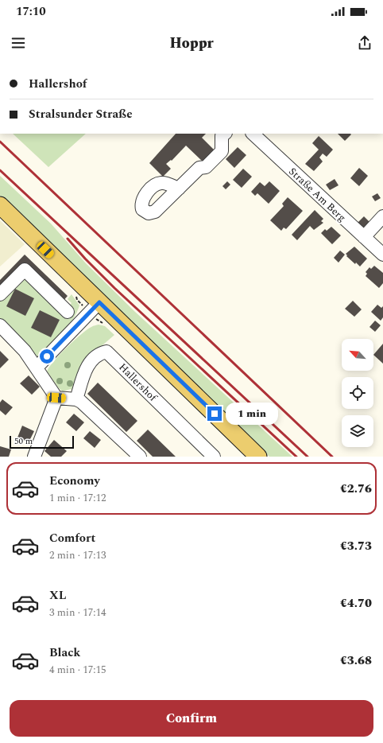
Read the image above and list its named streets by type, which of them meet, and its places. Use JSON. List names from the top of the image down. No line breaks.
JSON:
{"streets":{"street":["Straße Am Berg","Hallershof"]},"scale_bar":"50 m","north":"top left","page":{"status":"17:10","header":"Hoppr","banner":["Hallershof","Stralsunder Straße"],"bubble":"1 min","scale":"50 m","list":[{"name":"Economy","note":"1 min · 17:12","value":"€2.76"},{"name":"Comfort","note":"2 min · 17:13","value":"€3.73"},{"name":"XL","note":"3 min · 17:14","value":"€4.70"},{"name":"Black","note":"4 min · 17:15","value":"€3.68"}],"buttons":"Confirm"}}
